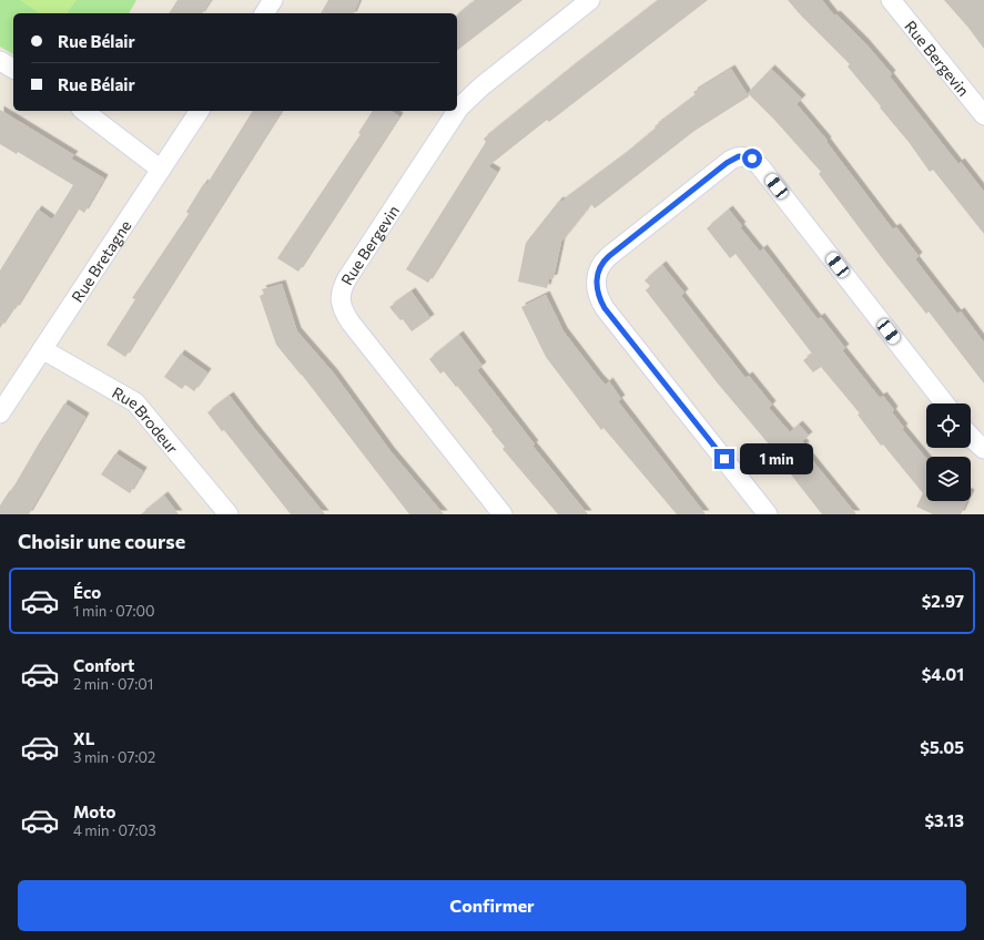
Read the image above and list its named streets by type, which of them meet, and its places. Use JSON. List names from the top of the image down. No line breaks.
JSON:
{"streets":{"street":["Rue Bergevin","Rue Bretagne","Rue Brodeur"]},"crossings":[["Rue Bretagne","Rue Brodeur"]],"page":{"banner":["Rue Bélair","Rue Bélair"],"bubble":"1 min","heading":"Choisir une course","list":[{"name":"Éco","note":"1 min · 07:00","value":"$2.97"},{"name":"Confort","note":"2 min · 07:01","value":"$4.01"},{"name":"XL","note":"3 min · 07:02","value":"$5.05"},{"name":"Moto","note":"4 min · 07:03","value":"$3.13"}],"buttons":"Confirmer"}}
